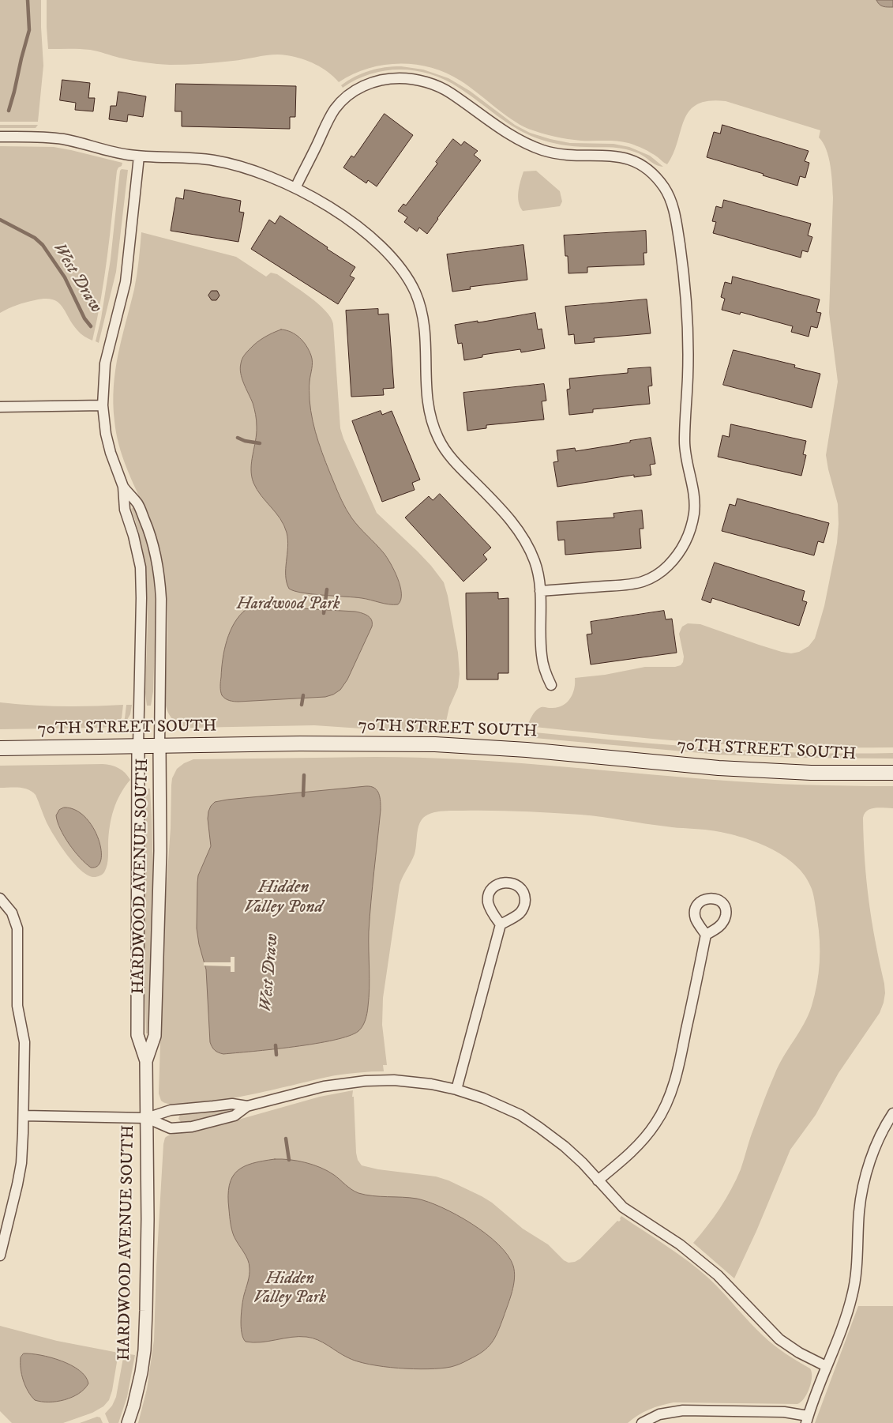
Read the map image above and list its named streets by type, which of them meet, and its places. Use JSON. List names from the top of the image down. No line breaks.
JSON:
{"streets":{"main road":["70TH STREET SOUTH"],"street":["HARDWOOD AVENUE SOUTH"]},"crossings":[["70TH STREET SOUTH","HARDWOOD AVENUE SOUTH"]],"water":["West Draw","Hidden Valley Pond"],"parks":["Hardwood Park","Hidden Valley Park"]}
